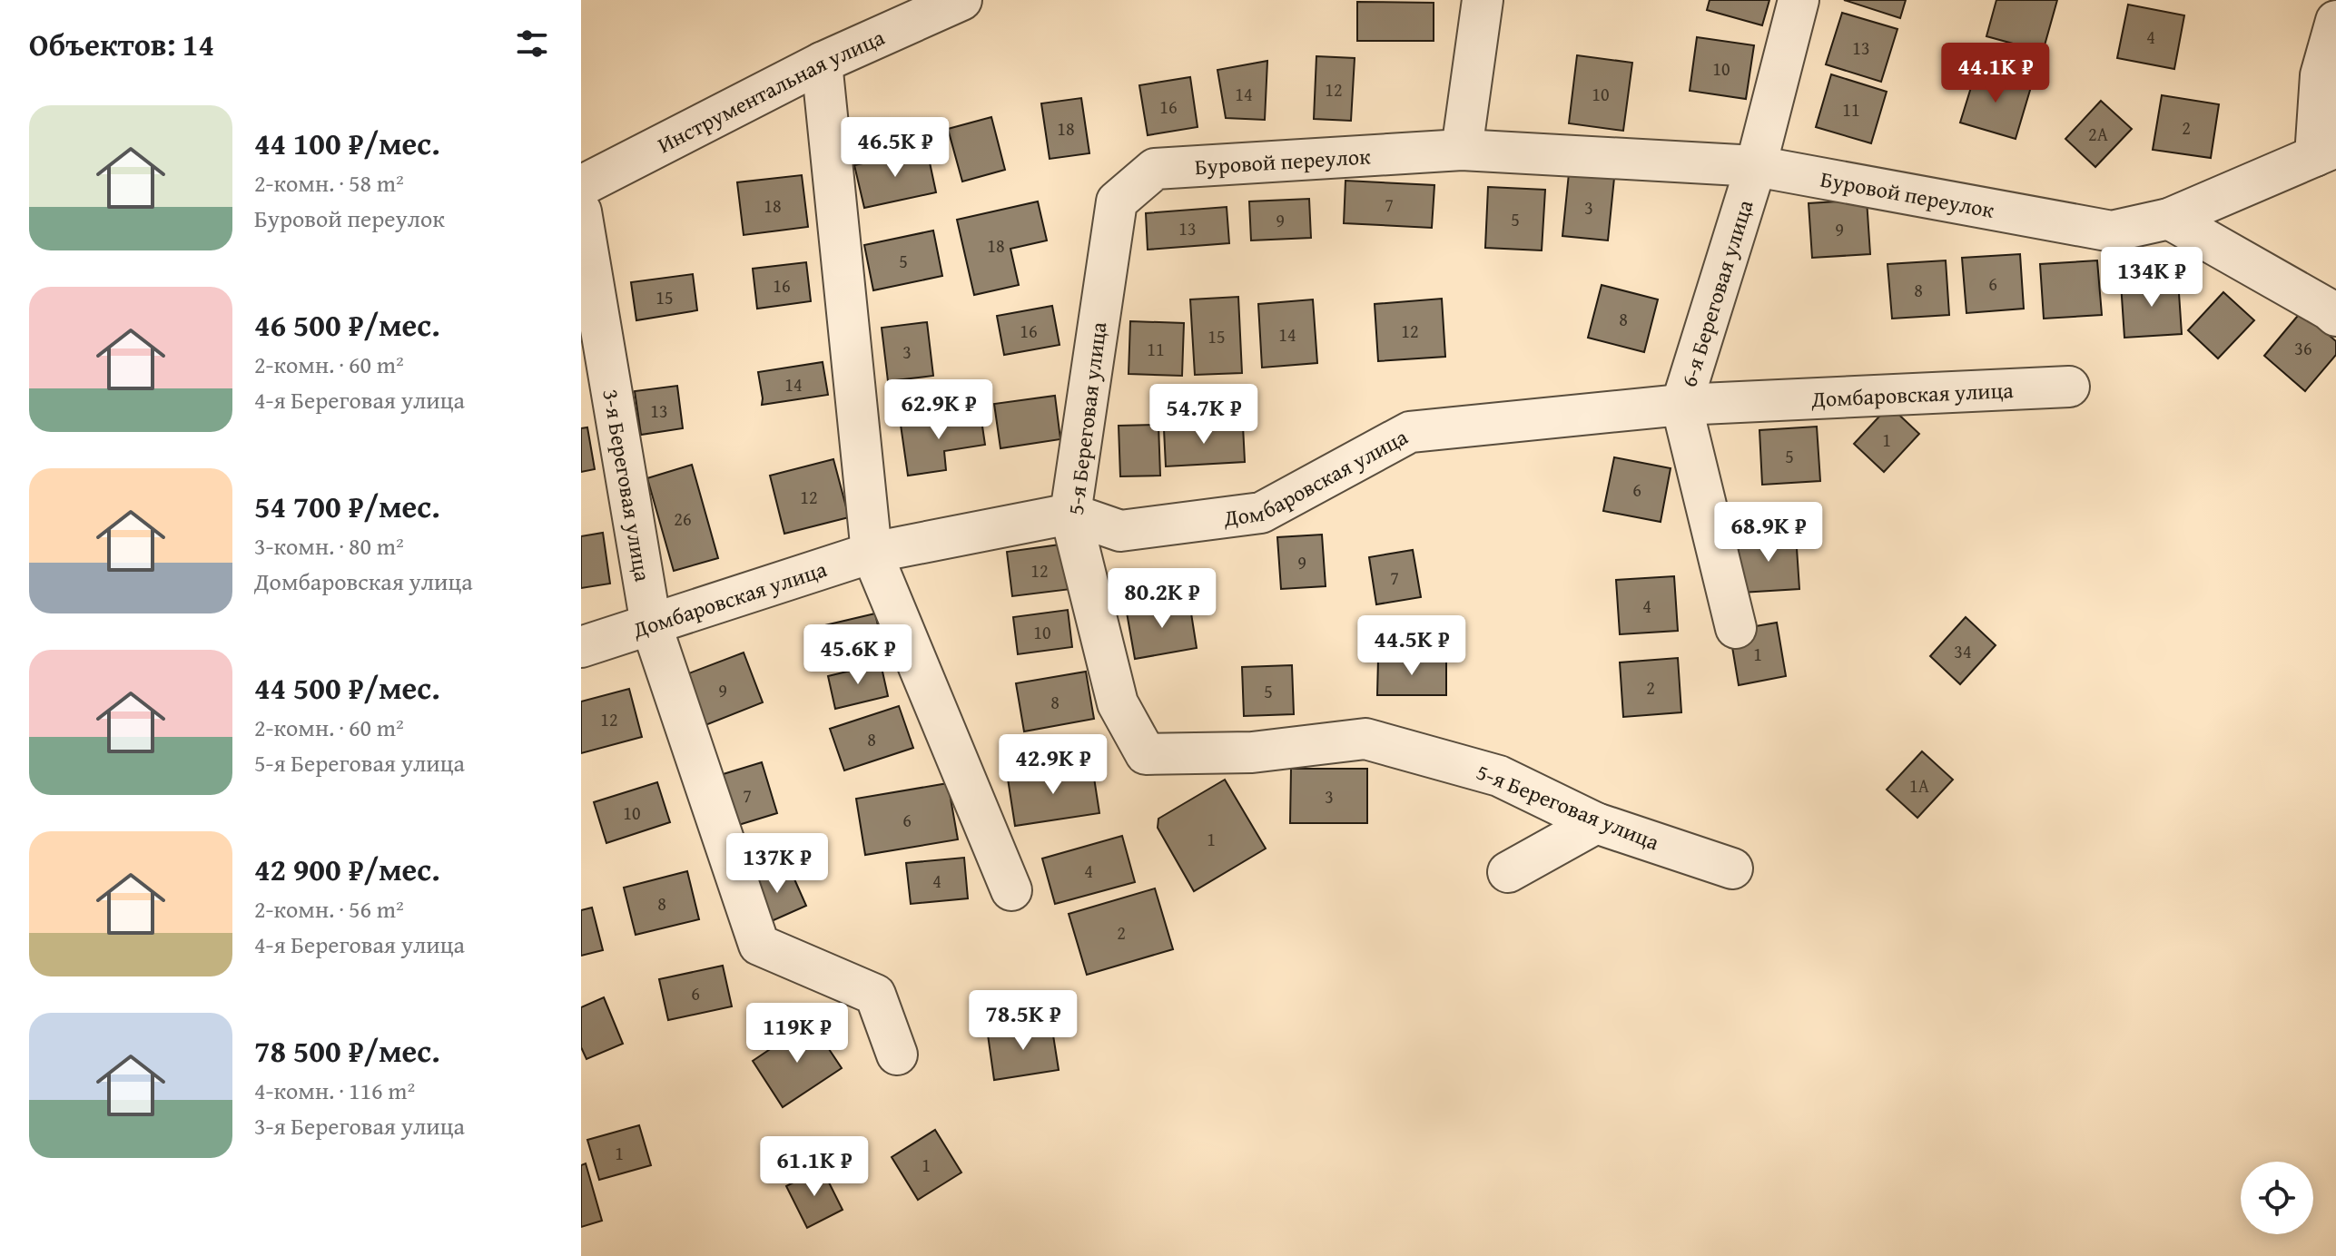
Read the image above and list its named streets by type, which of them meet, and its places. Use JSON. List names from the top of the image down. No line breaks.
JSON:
{"streets":{"street":["Инструментальная улица","Буровой переулок","6-я Береговая улица","Домбаровская улица","5-я Береговая улица","3-я Береговая улица"]},"crossings":[["Буровой переулок","6-я Береговая улица"],["Буровой переулок","5-я Береговая улица"],["6-я Береговая улица","Домбаровская улица"],["Домбаровская улица","5-я Береговая улица"],["Домбаровская улица","3-я Береговая улица"]],"house_numbers":["4","13","10","12","14","10","16","11","2","18","2А","7","18","3","5","9","13","9","18","5","6","16","8","15","8","16","12","14","15","36","11","3","14","13","1","5","6","12","26","9","12","7","4","10","34","1","2","9","5","8","12","8","1А","7","3","10","6","1","4","4","8","2","6","1","1"],"page":{"heading":"Объектов: 14","price":["44.1K ₽","46.5K ₽","134K ₽","62.9K ₽","54.7K ₽","68.9K ₽","80.2K ₽","44.5K ₽","45.6K ₽","42.9K ₽","137K ₽","78.5K ₽","119K ₽","61.1K ₽"],"list":[{"name":"44 100 ₽/мес.","note":"2-комн. · 58 m² · Буровой переулок"},{"name":"46 500 ₽/мес.","note":"2-комн. · 60 m² · 4-я Береговая улица"},{"name":"54 700 ₽/мес.","note":"3-комн. · 80 m² · Домбаровская улица"},{"name":"44 500 ₽/мес.","note":"2-комн. · 60 m² · 5-я Береговая улица"},{"name":"42 900 ₽/мес.","note":"2-комн. · 56 m² · 4-я Береговая улица"},{"name":"78 500 ₽/мес.","note":"4-комн. · 116 m² · 3-я Береговая улица"}]}}
